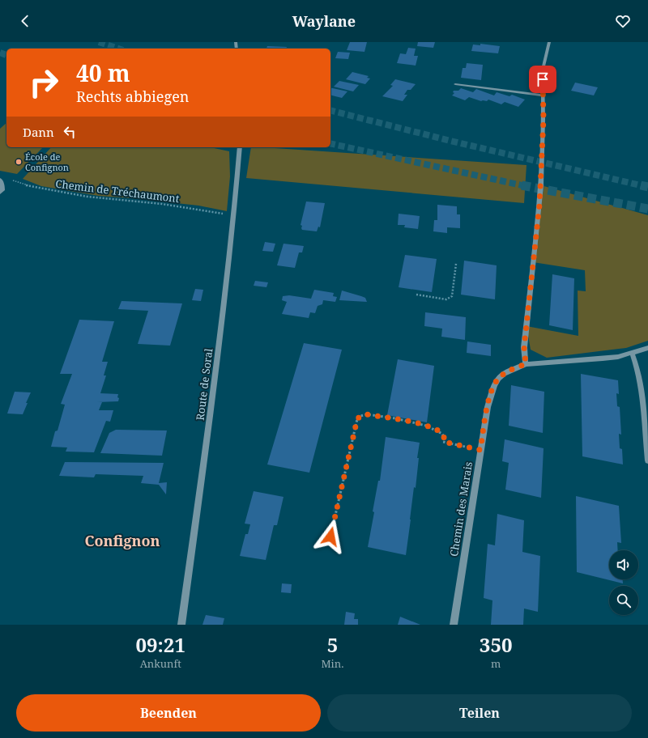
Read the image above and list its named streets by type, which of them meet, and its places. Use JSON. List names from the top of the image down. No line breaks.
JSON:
{"streets":{"street":["Route de Soral","Chemin des Marais"],"path":["Chemin de Tréchaumont"]},"crossings":[["Chemin de Tréchaumont","Route de Soral"]],"districts":["Confignon"],"places":["École de Confignon"],"page":{"header":"Waylane","turn":["40 m","Rechts abbiegen"],"then":"Dann","eta":["09:21","Ankunft","5","Min.","350","m"],"buttons":["Beenden","Teilen"]}}
